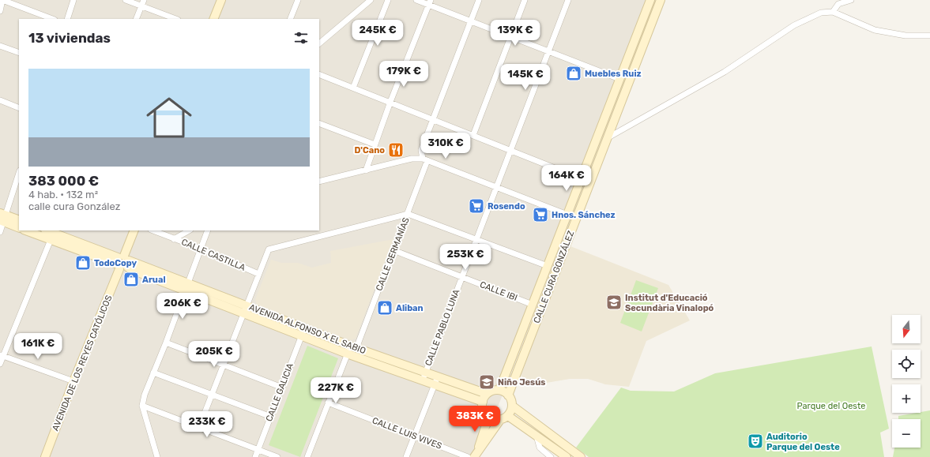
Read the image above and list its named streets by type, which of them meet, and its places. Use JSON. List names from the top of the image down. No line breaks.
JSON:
{"streets":{"main road":["CALLE CURA GONZÁLEZ","AVENIDA ALFONSO X EL SABIO","AVENIDA DE LOS REYES CATÓLICOS"],"street":["CALLE GERMANÍAS","CALLE CASTILLA","CALLE IBI","CALLE PABLO LUNA","CALLE GALICIA","CALLE LUIS VIVES"]},"crossings":[["CALLE GERMANÍAS","CALLE IBI"],["CALLE GERMANÍAS","AVENIDA ALFONSO X EL SABIO"],["CALLE GERMANÍAS","CALLE LUIS VIVES"],["CALLE CURA GONZÁLEZ","CALLE IBI"],["CALLE CURA GONZÁLEZ","AVENIDA ALFONSO X EL SABIO"],["CALLE IBI","CALLE PABLO LUNA"],["CALLE PABLO LUNA","AVENIDA ALFONSO X EL SABIO"],["AVENIDA ALFONSO X EL SABIO","AVENIDA DE LOS REYES CATÓLICOS"],["AVENIDA ALFONSO X EL SABIO","CALLE GALICIA"]],"parks":["Parque del Oeste"],"places":{"shop":["Muebles Ruiz","TodoCopy","Arual","Aliban"],"restaurant":["D'Cano"],"supermarket":["Rosendo","Hnos. Sánchez"],"school or university":["Institut d'Educació Secundària Vinalopó","Niño Jesús"],"theatre":["Auditorio Parque del Oeste"]},"north":"bottom","page":{"heading":"13 viviendas","price":["245K €","139K €","179K €","145K €","310K €","164K €","253K €","206K €","161K €","205K €","227K €","383K €","233K €"],"list":[{"name":"383 000 €","note":"4 hab. · 132 m² · calle cura González"}],"map_buttons":["+","−"]}}
